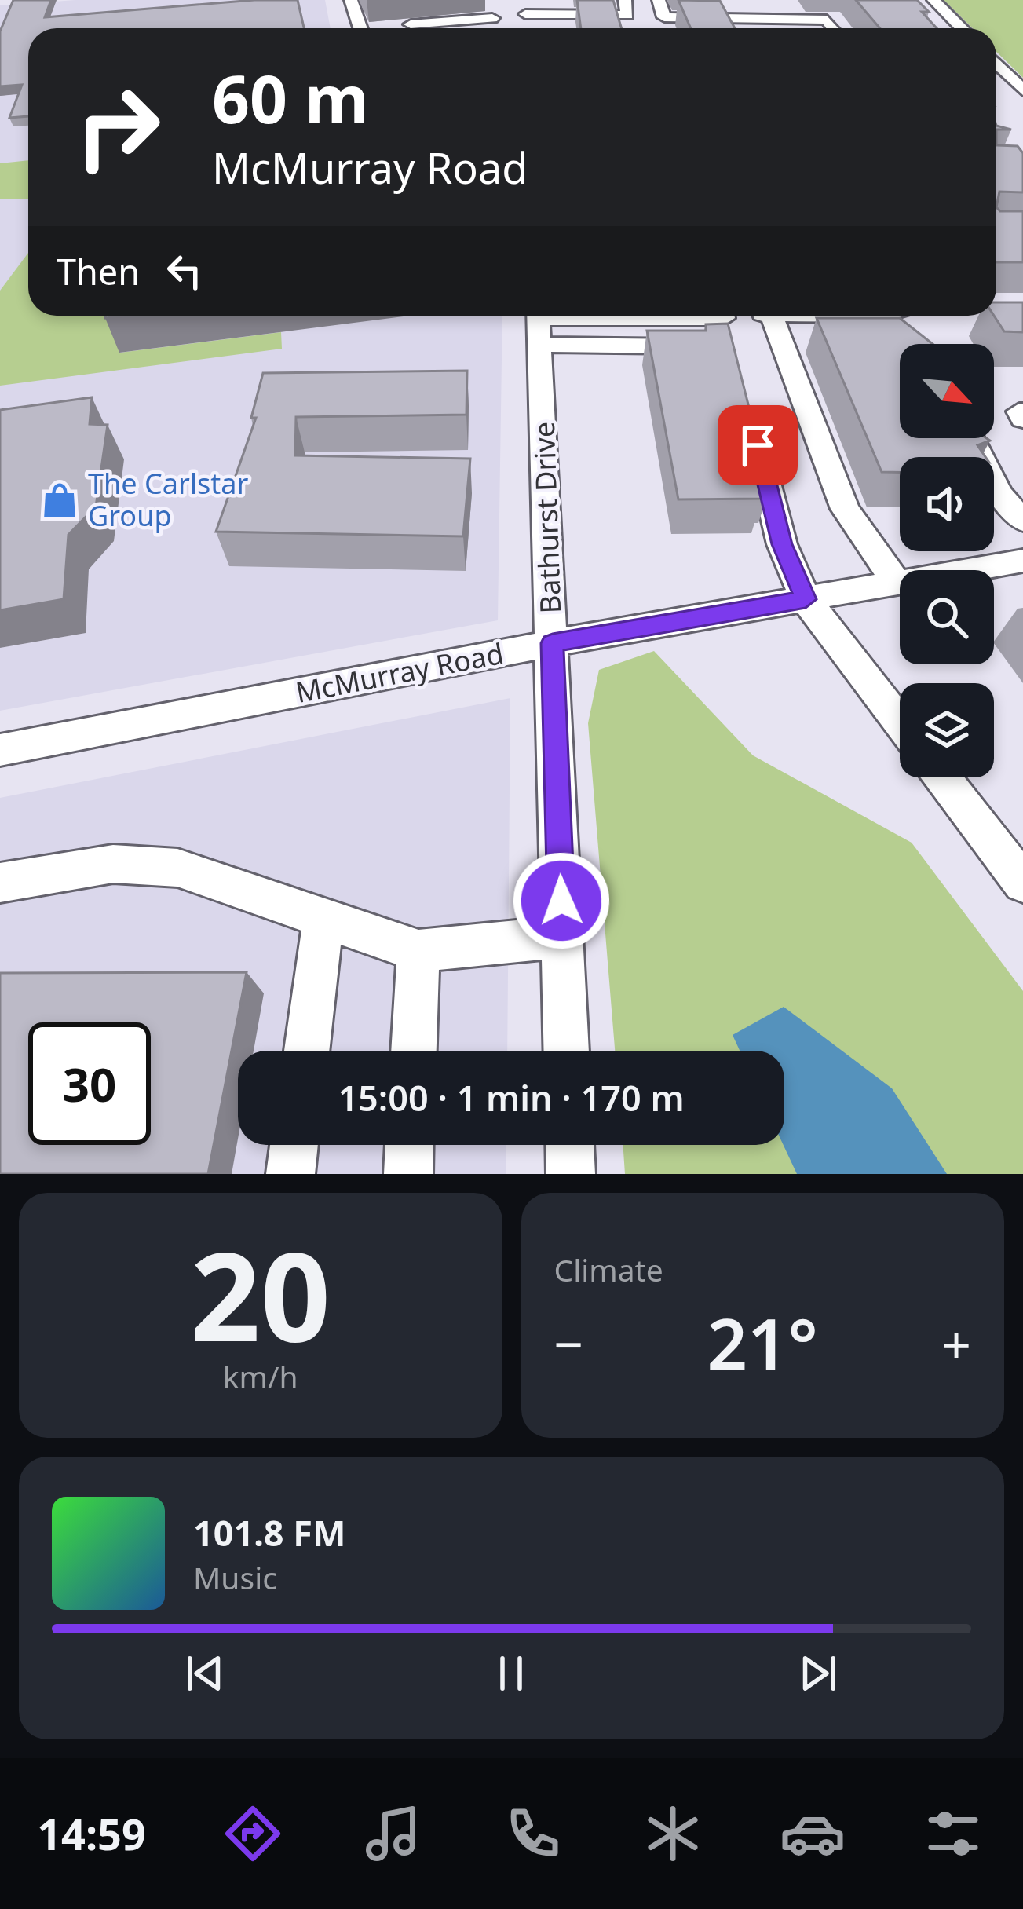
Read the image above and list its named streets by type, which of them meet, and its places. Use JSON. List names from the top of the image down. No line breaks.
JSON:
{"streets":{"street":["Bathurst Drive","McMurray Road"]},"crossings":[["Bathurst Drive","McMurray Road"]],"places":{"shop":["The Carlstar Group"]},"north":"bottom right","page":{"turn":["60 m","McMurray Road"],"then":"Then","limit":"30","trip":"15:00 · 1 min · 170 m","tile":[["20","km/h"],"Climate"],"heat":["−","21°","+"],"song":["101.8 FM","Music"],"tabs":"14:59"}}
